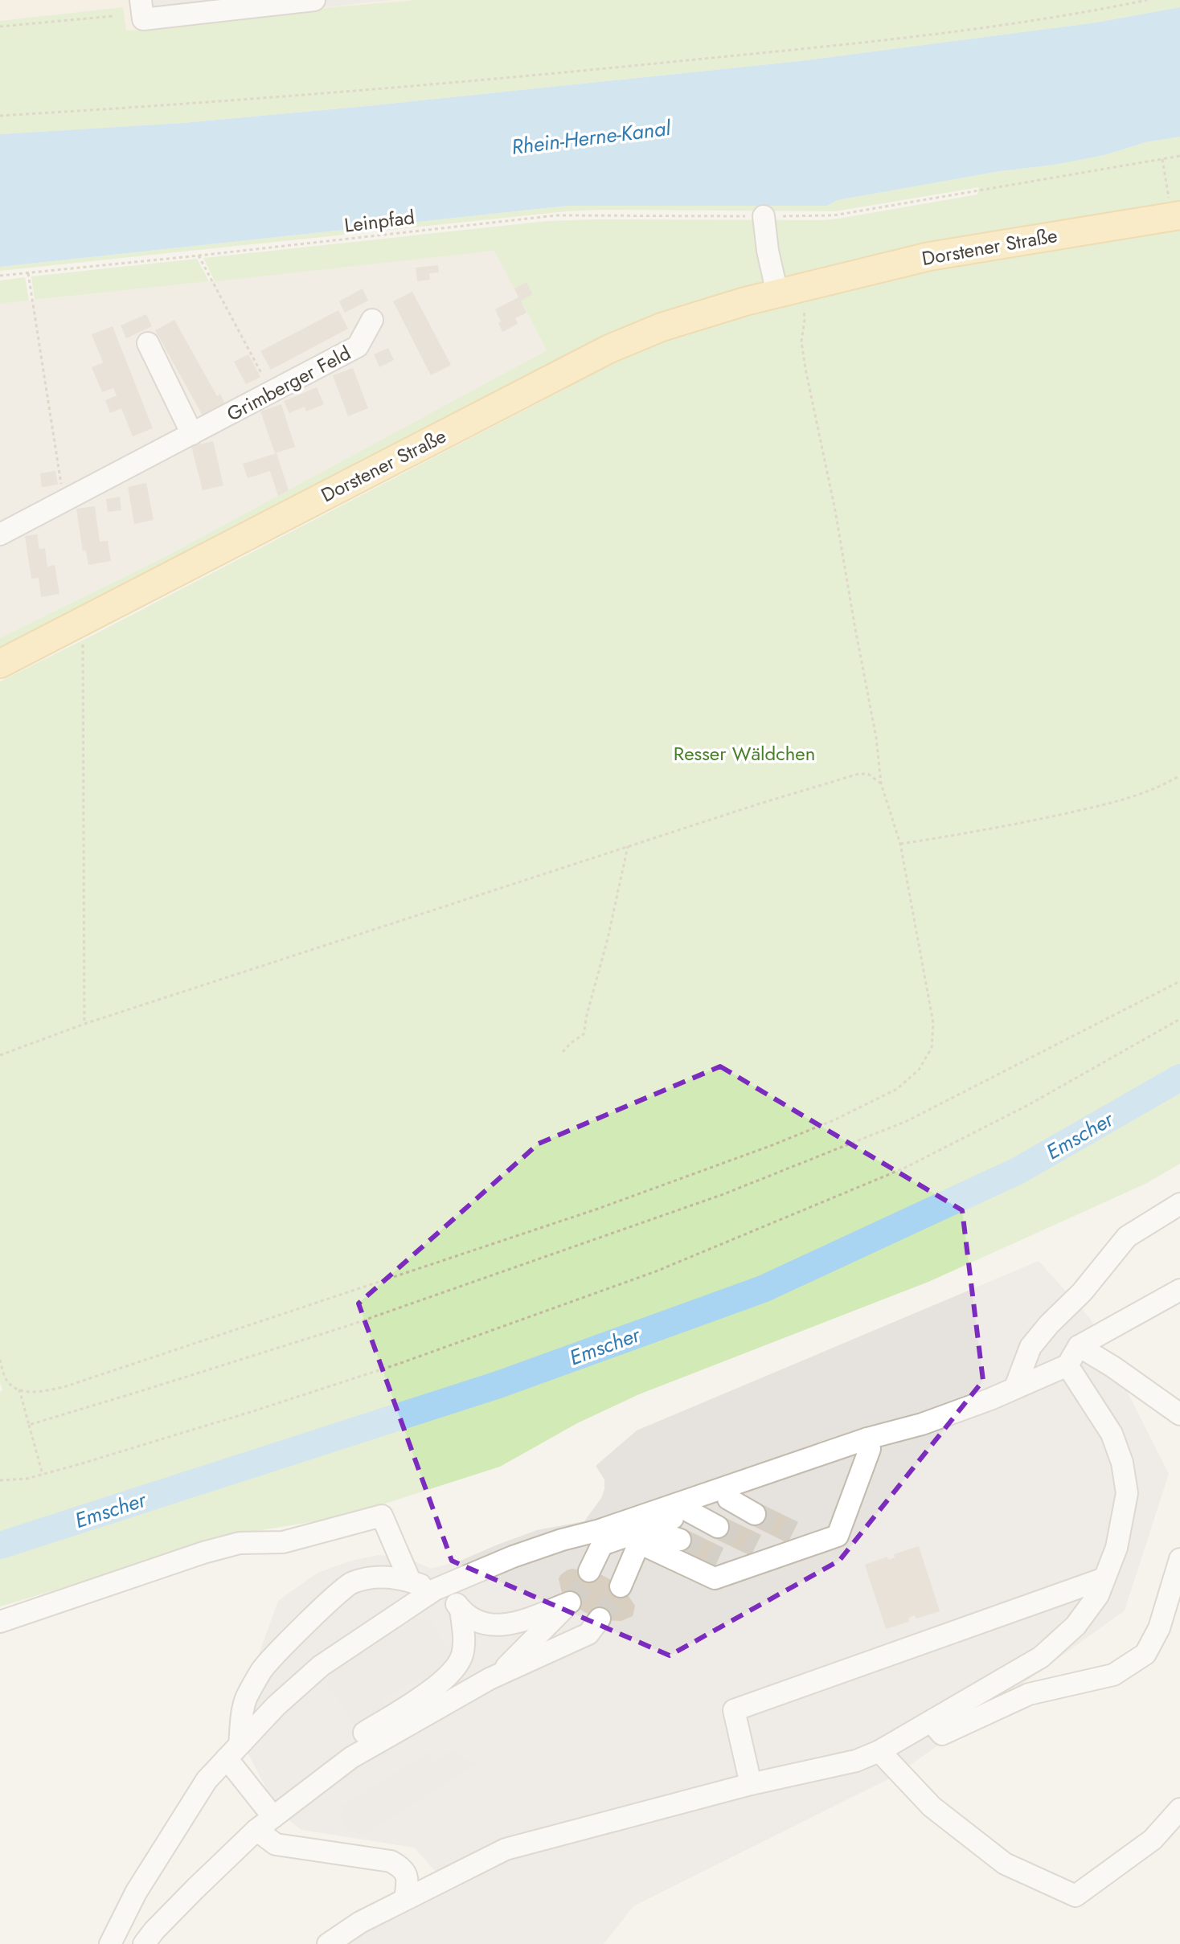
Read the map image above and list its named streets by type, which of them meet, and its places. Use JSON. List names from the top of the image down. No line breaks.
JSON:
{"streets":{"main road":["Dorstener Straße"],"street":["Grimberger Feld"],"path":["Leinpfad"]},"water":["Rhein-Herne-Kanal","Emscher"],"parks":["Resser Wäldchen"]}
